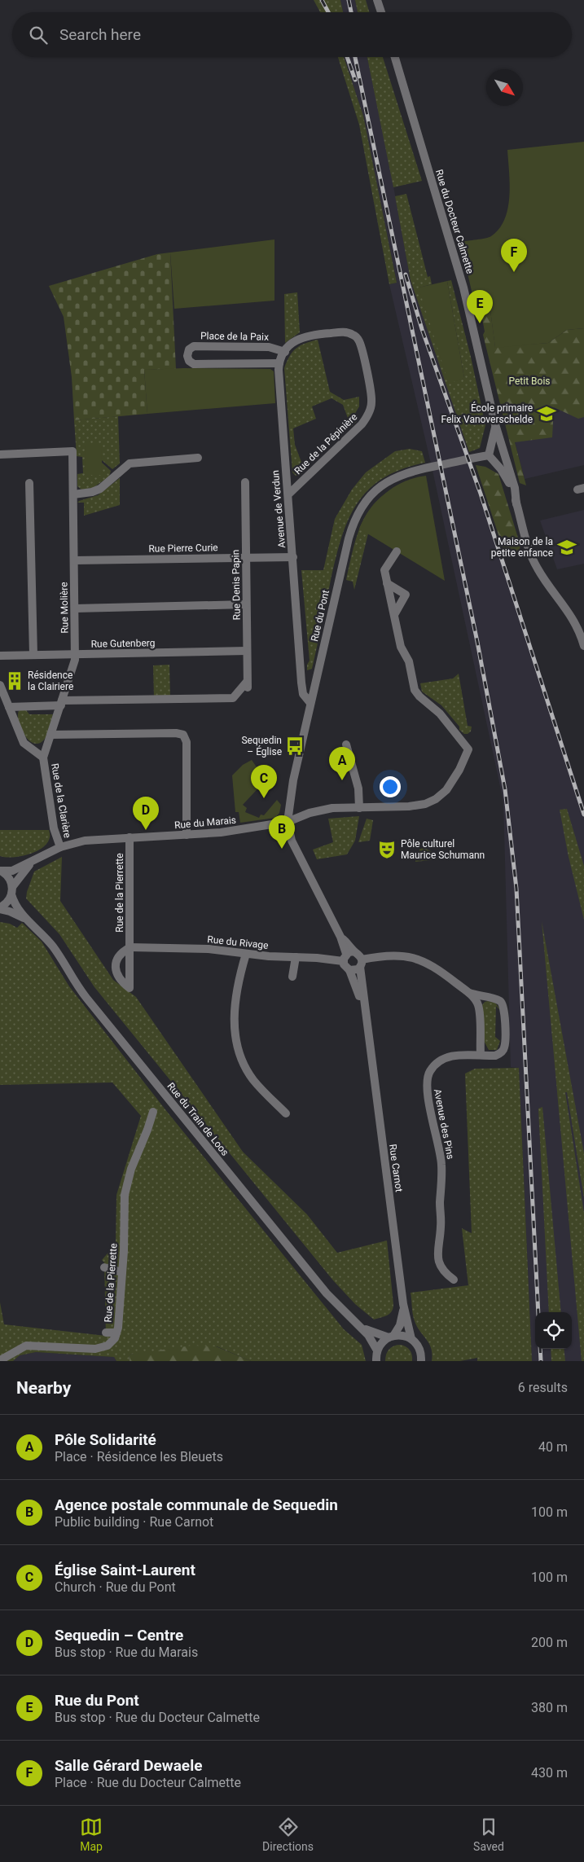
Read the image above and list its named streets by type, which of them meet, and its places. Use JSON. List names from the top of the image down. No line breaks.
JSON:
{"streets":{"street":["Rue du Docteur Calmette","Place de la Paix","Rue de la Pépinière","Avenue de Verdun","Rue Pierre Curie","Rue Denis Papin","Rue Molière","Rue du Pont","Rue Gutenberg","Rue de la Clarière","Rue du Marais","Rue de la Pierrette","Rue du Rivage","Rue du Train de Loos","Avenue des Pins","Rue Carnot"]},"crossings":[["Place de la Paix","Rue de la Pépinière"],["Place de la Paix","Avenue de Verdun"],["Rue de la Pépinière","Avenue de Verdun"],["Avenue de Verdun","Rue Pierre Curie"],["Avenue de Verdun","Rue du Pont"],["Rue Pierre Curie","Rue Denis Papin"],["Rue Pierre Curie","Rue Molière"],["Rue Denis Papin","Rue Molière"],["Rue Denis Papin","Rue Gutenberg"],["Rue Molière","Rue Gutenberg"],["Rue Molière","Rue de la Clarière"],["Rue du Pont","Rue du Marais"],["Rue de la Clarière","Rue du Marais"],["Rue du Marais","Rue de la Pierrette"],["Rue du Marais","Rue du Train de Loos"],["Rue de la Pierrette","Rue du Rivage"],["Rue du Rivage","Rue Carnot"],["Rue du Train de Loos","Rue Carnot"]],"parks":["Petit Bois"],"places":{"school or university":["École primaire Felix Vanoverschelde","Maison de la petite enfance"],"building":["Résidence la Clairiere"],"bus stop":["Sequedin – Église"],"theatre":["Pôle culturel Maurice Schumann"]},"north":"bottom right","page":{"search":"Search here","pins":["F","E","A","C","D","B"],"heading":["Nearby","6 results"],"list":[{"mark":"A","name":"Pôle Solidarité","note":"Place · Résidence les Bleuets","value":"40 m"},{"mark":"B","name":"Agence postale communale de Sequedin","note":"Public building · Rue Carnot","value":"100 m"},{"mark":"C","name":"Église Saint-Laurent","note":"Church · Rue du Pont","value":"100 m"},{"mark":"D","name":"Sequedin – Centre","note":"Bus stop · Rue du Marais","value":"200 m"},{"mark":"E","name":"Rue du Pont","note":"Bus stop · Rue du Docteur Calmette","value":"380 m"},{"mark":"F","name":"Salle Gérard Dewaele","note":"Place · Rue du Docteur Calmette","value":"430 m"}],"nav":["Map","Directions","Saved"]}}
